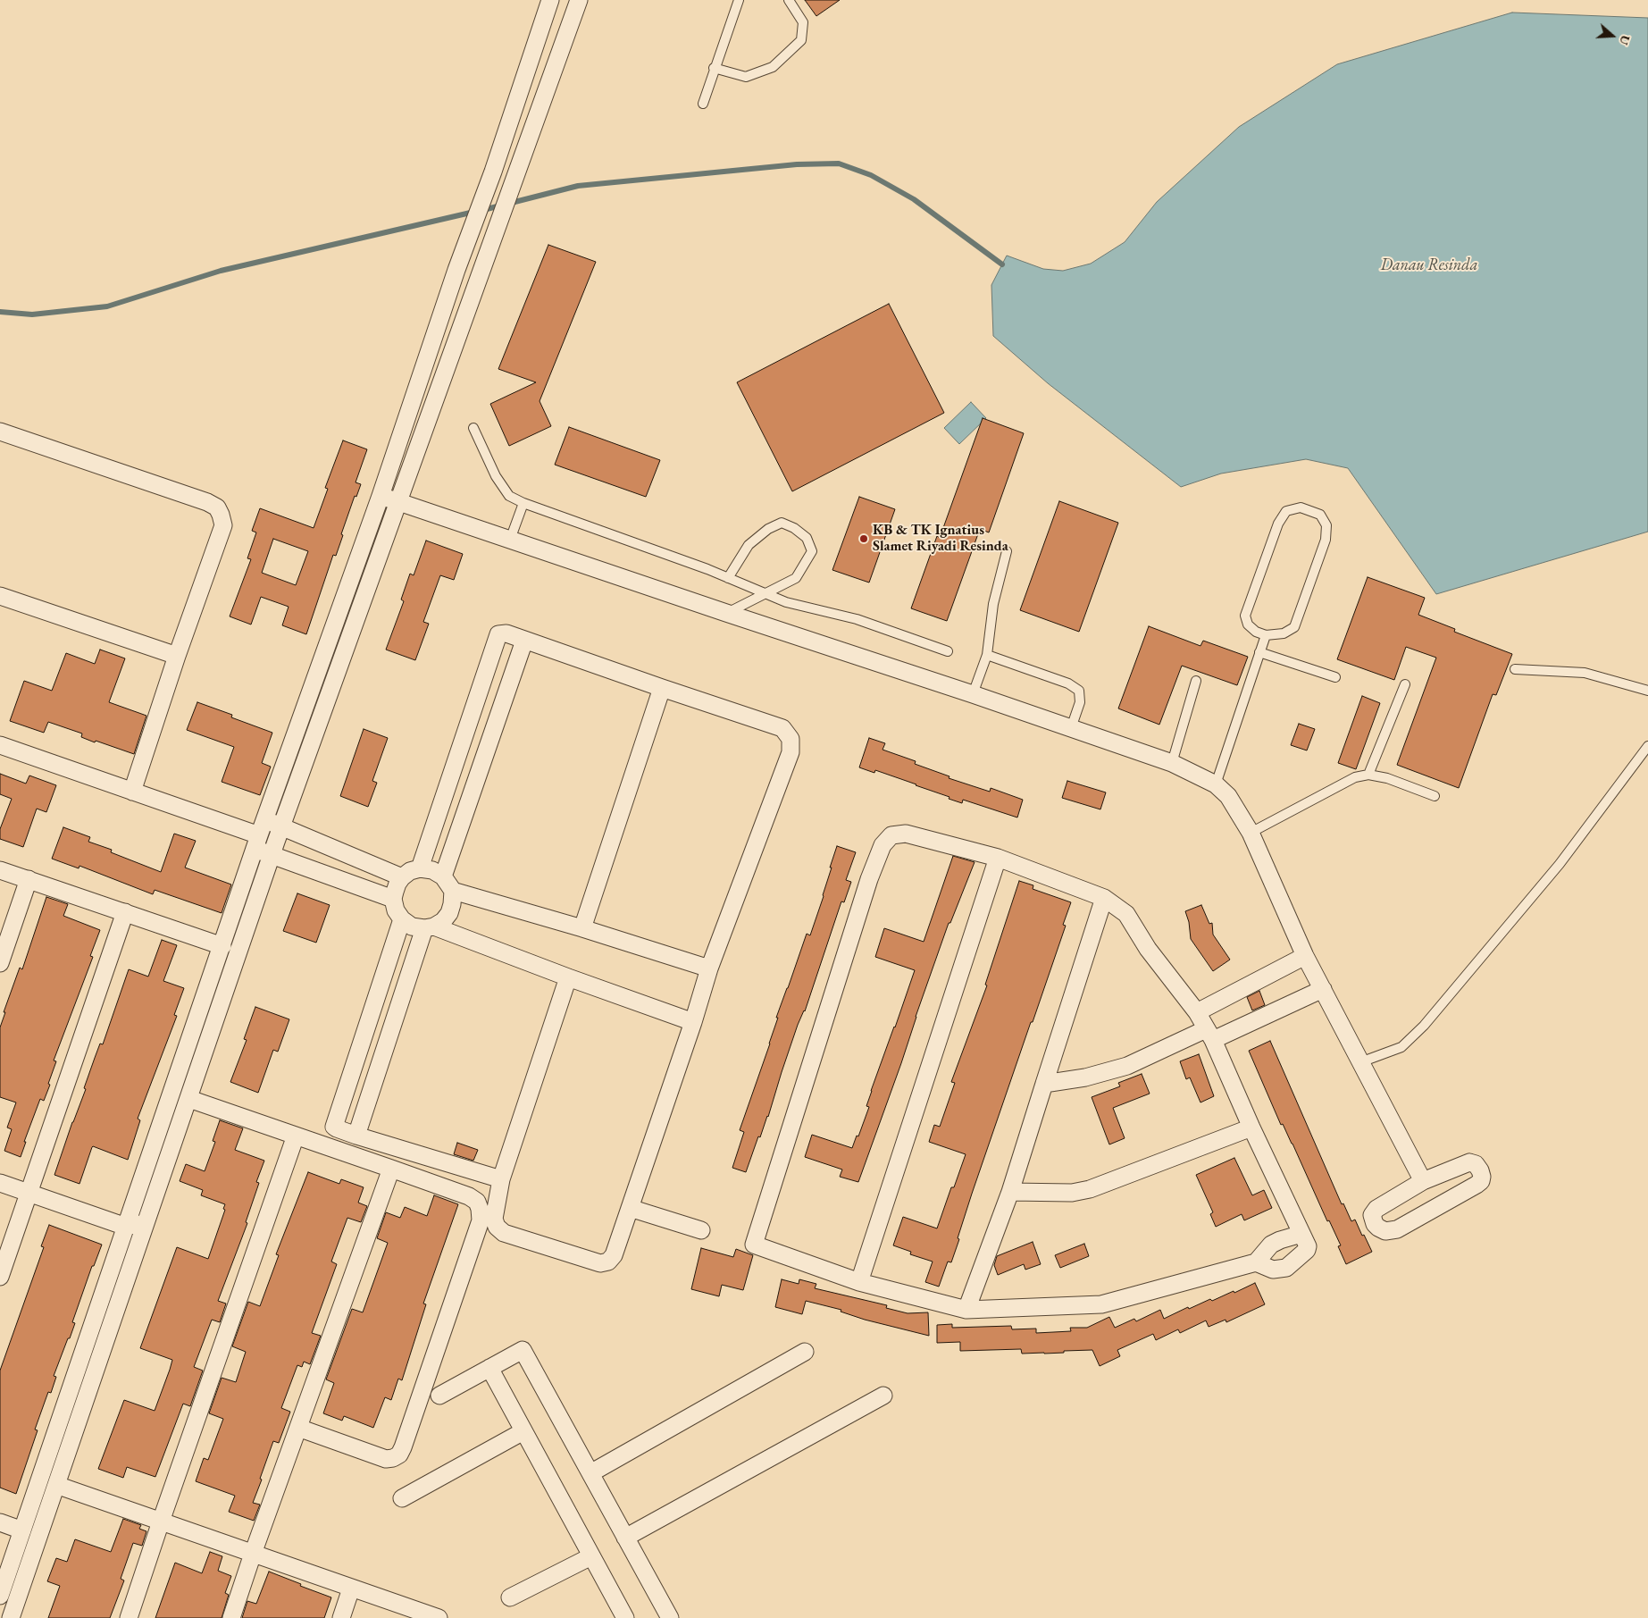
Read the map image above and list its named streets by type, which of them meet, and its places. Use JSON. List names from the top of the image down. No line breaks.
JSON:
{"water":["Danau Resinda"],"places":["KB & TK Ignatius Slamet Riyadi Resinda"],"north":"right"}
